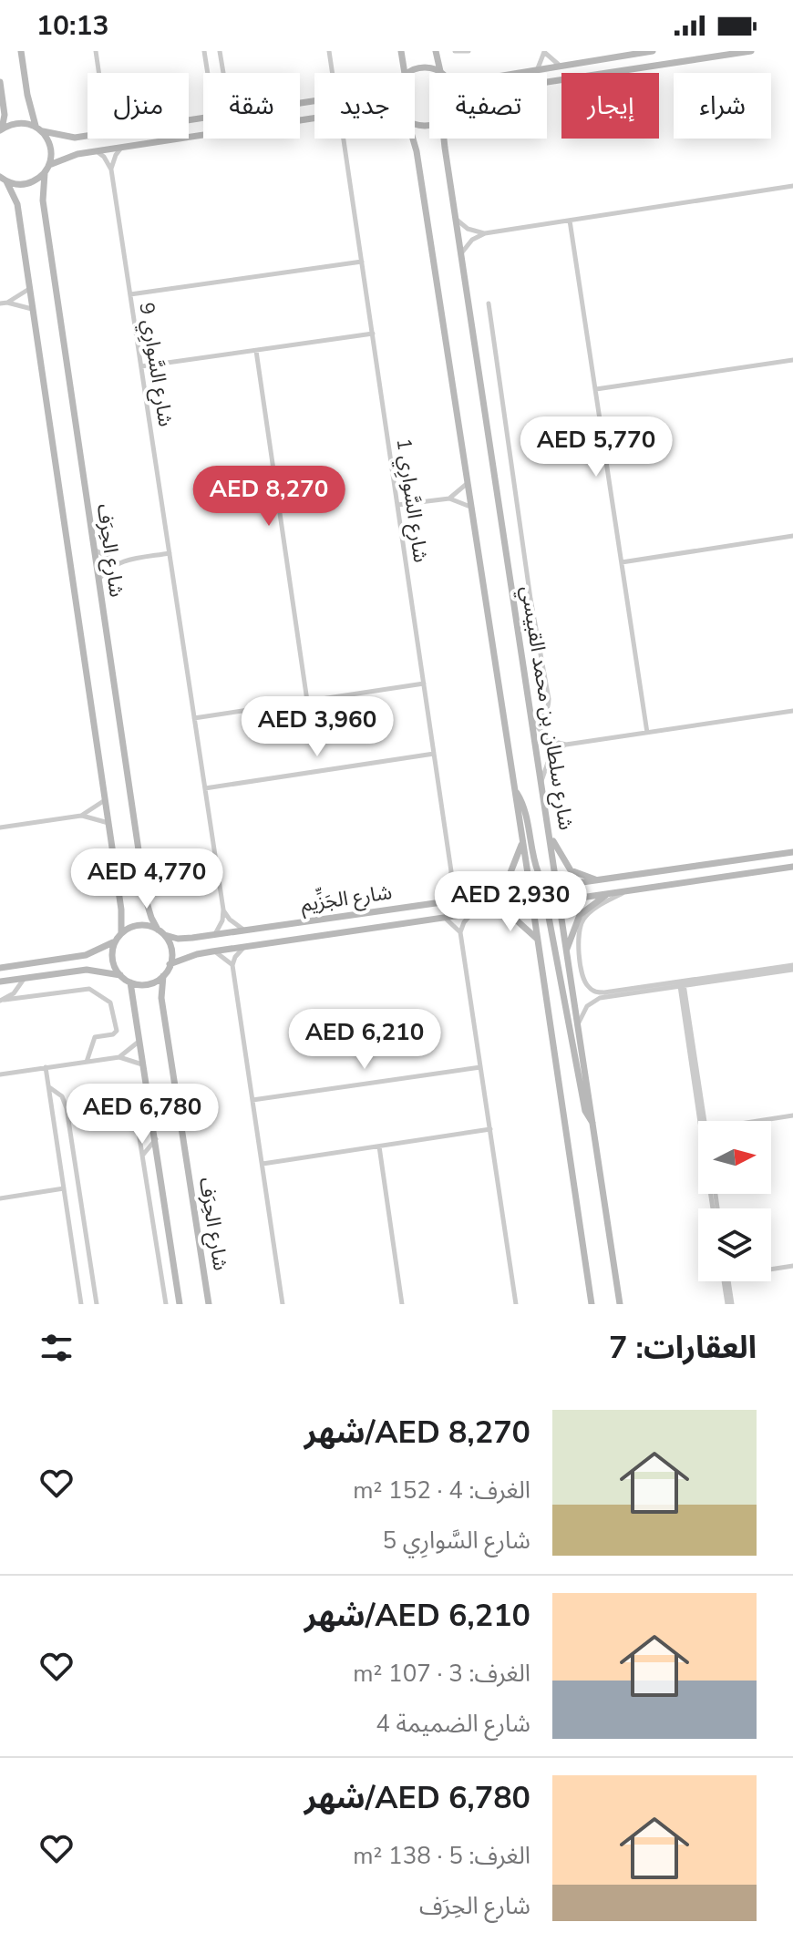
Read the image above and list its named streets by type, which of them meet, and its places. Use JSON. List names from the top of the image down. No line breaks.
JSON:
{"streets":{"street":["شارع السَّوارِي 9","شارع السَّوارِي 1","شارع الحِرَف","شارع سلطان بن محمد القبيسي","شارع الجَزِّيم"]},"crossings":[["شارع السَّوارِي 9","شارع الجَزِّيم"],["شارع السَّوارِي 1","شارع الجَزِّيم"],["شارع الحِرَف","شارع الجَزِّيم"],["شارع سلطان بن محمد القبيسي","شارع الجَزِّيم"]],"north":"right","page":{"status":"10:13","chip":["شراء","إيجار","تصفية","جديد","شقة","منزل"],"price":["AED 5,770","AED 8,270","AED 3,960","AED 4,770","AED 2,930","AED 6,210","AED 6,780"],"heading":"العقارات: 7","list":[{"name":"AED 8,270/شهر","note":"الغرف: 4 · 152 m² · شارع السَّوارِي 5"},{"name":"AED 6,210/شهر","note":"الغرف: 3 · 107 m² · شارع الضميمة 4"},{"name":"AED 6,780/شهر","note":"الغرف: 5 · 138 m² · شارع الحِرَف"}]}}
